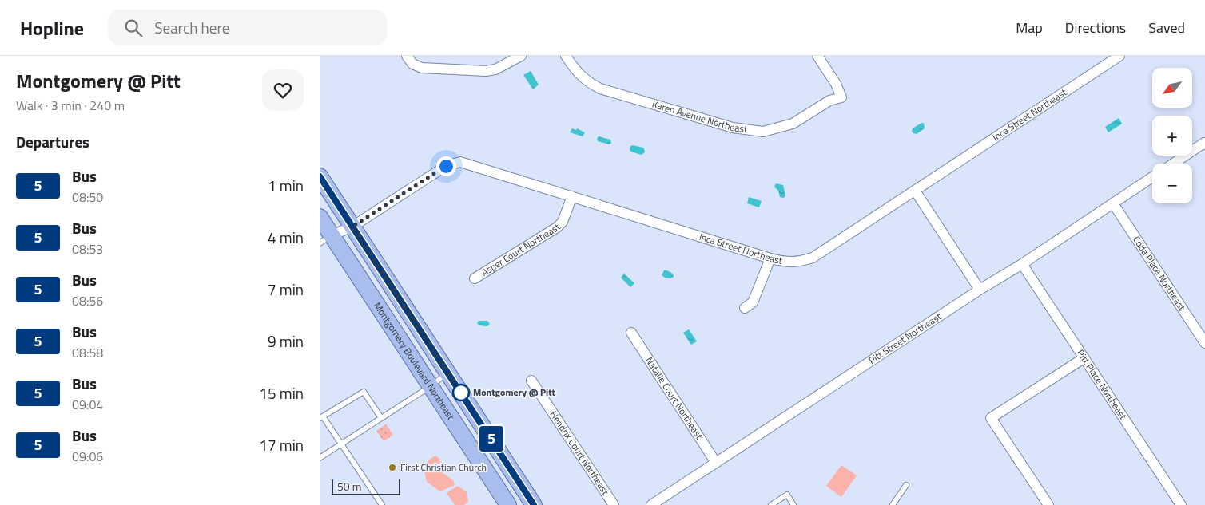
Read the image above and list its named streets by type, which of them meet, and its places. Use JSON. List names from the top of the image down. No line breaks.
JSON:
{"streets":{"main road":["Montgomery Boulevard Northeast"],"street":["Inca Street Northeast","Karen Avenue Northeast","Asper Court Northeast","Coda Place Northeast","Pitt Street Northeast","Pitt Place Northeast","Natalie Court Northeast","Hendrix Court Northeast"]},"crossings":[["Inca Street Northeast","Asper Court Northeast"],["Inca Street Northeast","Montgomery Boulevard Northeast"],["Coda Place Northeast","Pitt Street Northeast"],["Pitt Street Northeast","Pitt Place Northeast"],["Pitt Street Northeast","Natalie Court Northeast"]],"places":["Montgomery @ Pitt","First Christian Church"],"lines":["bus line 5"],"scale_bar":"50 m","north":"bottom left","page":{"header":"Hopline","search":"Search here","nav":["Map","Directions","Saved"],"heading":[["Montgomery @ Pitt","Walk · 3 min · 240 m"],"Departures"],"on_map":"5","map_buttons":["+","−"],"list":[{"mark":"5","name":"Bus","note":"08:50","value":"1 min"},{"mark":"5","name":"Bus","note":"08:53","value":"4 min"},{"mark":"5","name":"Bus","note":"08:56","value":"7 min"},{"mark":"5","name":"Bus","note":"08:58","value":"9 min"},{"mark":"5","name":"Bus","note":"09:04","value":"15 min"},{"mark":"5","name":"Bus","note":"09:06","value":"17 min"}],"scale":"50 m"}}
